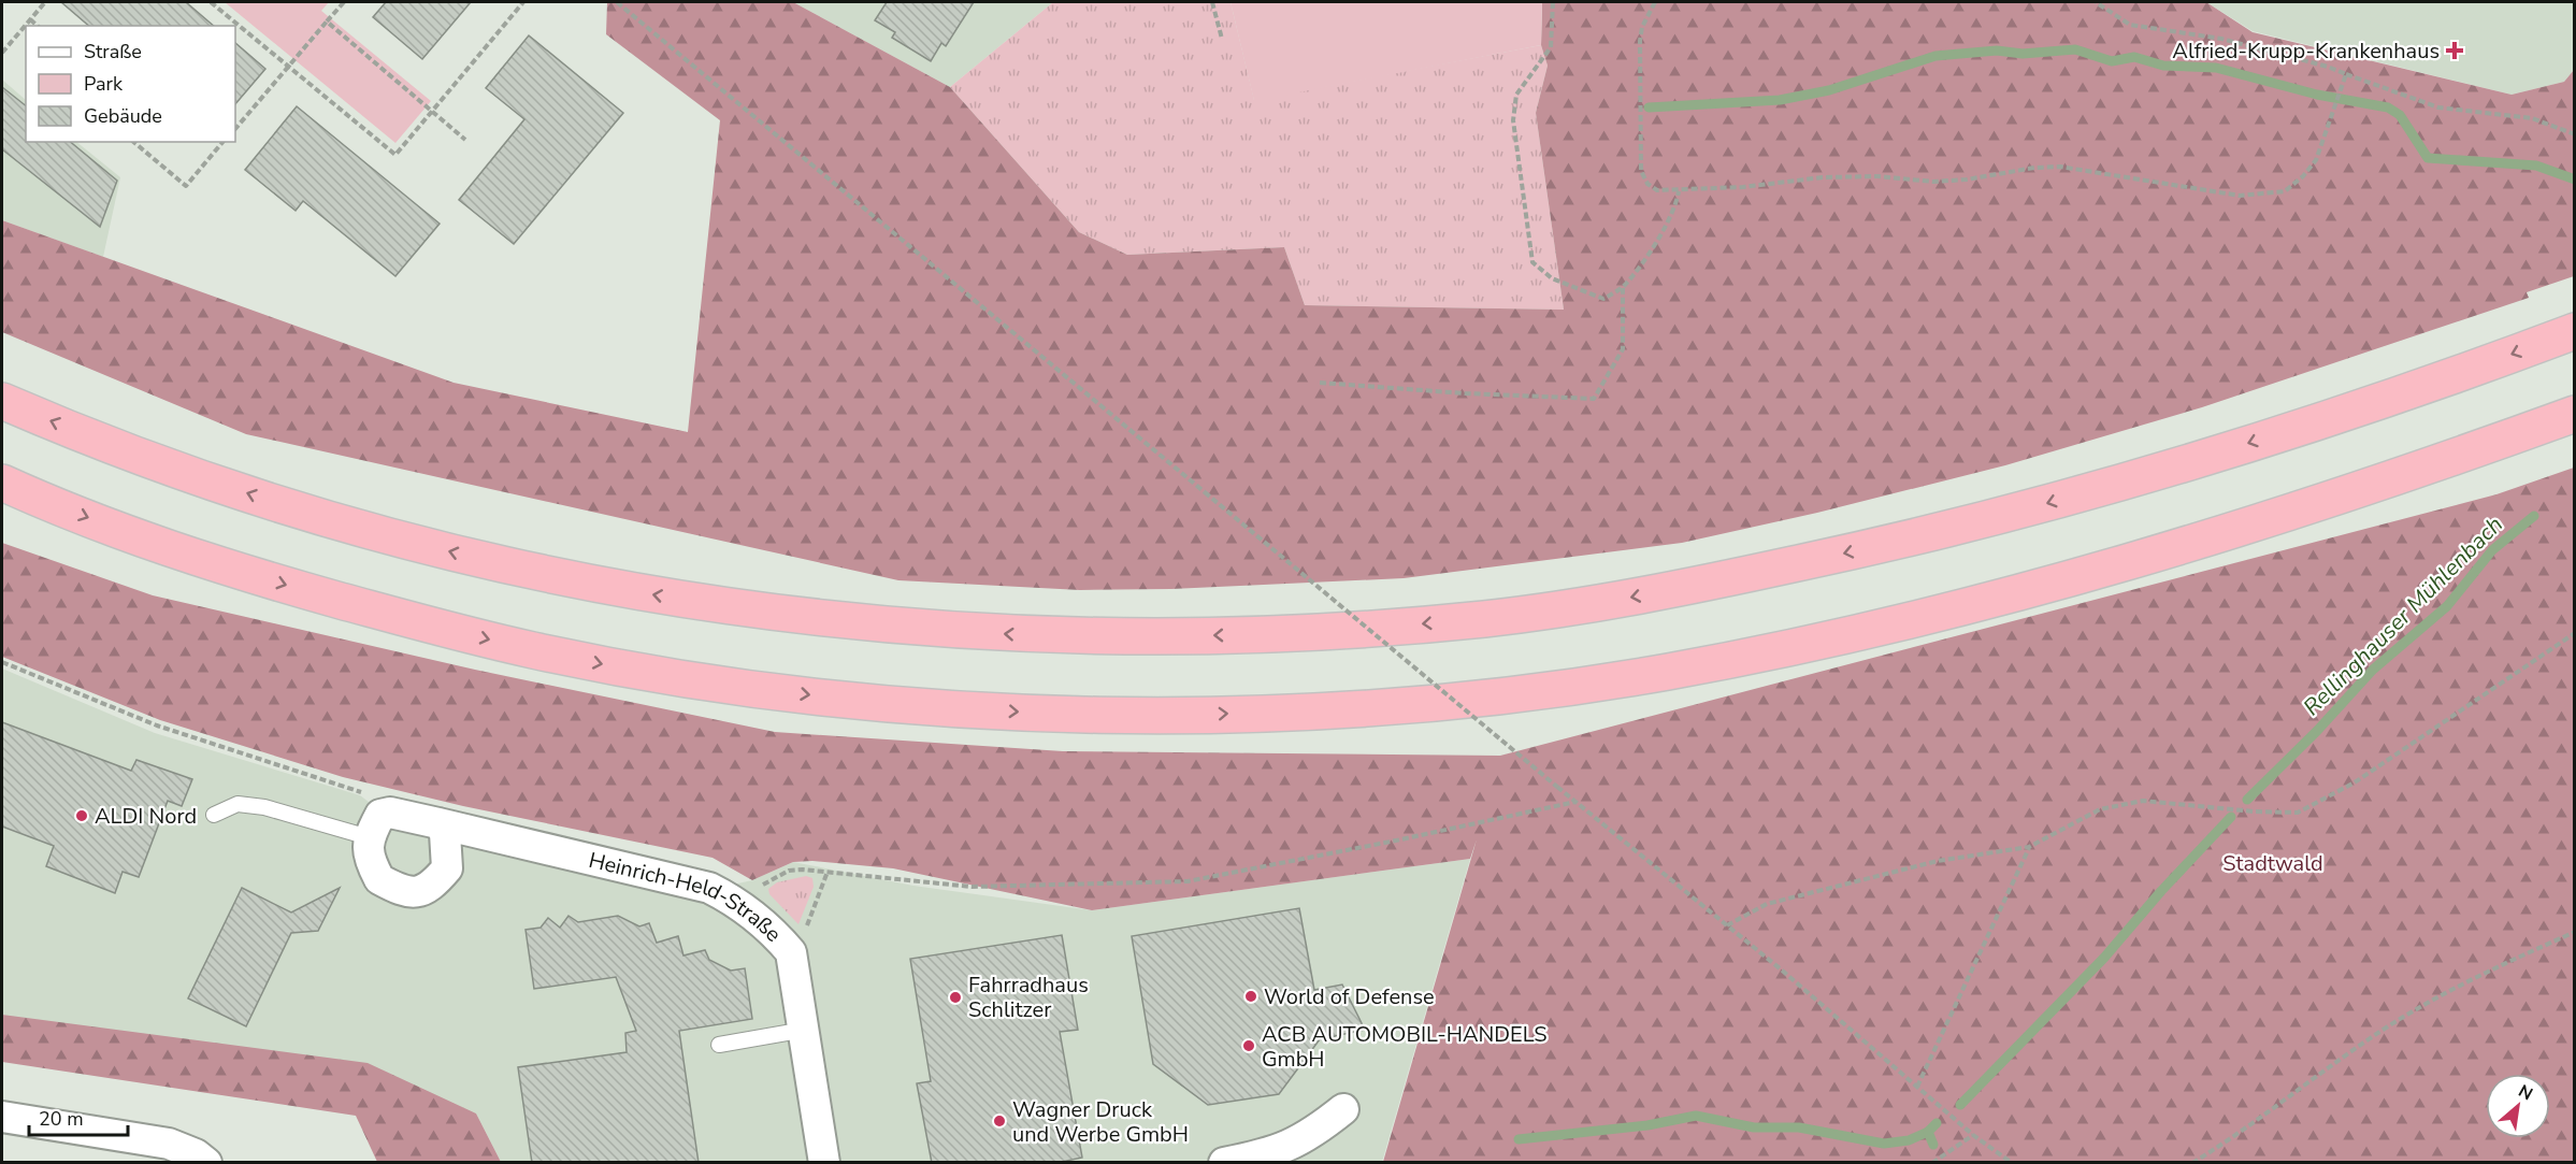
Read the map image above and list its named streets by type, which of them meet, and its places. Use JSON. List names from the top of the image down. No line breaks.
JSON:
{"streets":{"street":["Heinrich-Held-Straße"]},"water":["Rellinghauser Mühlenbach"],"parks":["Stadtwald"],"places":{"health":["Alfried-Krupp-Krankenhaus"],"other":["ALDI Nord","World of Defense","Fahrradhaus Schlitzer","ACB AUTOMOBIL-HANDELS GmbH","Wagner Druck und Werbe GmbH"]},"legend":["Straße","Park","Gebäude"],"scale_bar":"20 m","north":"top right"}
